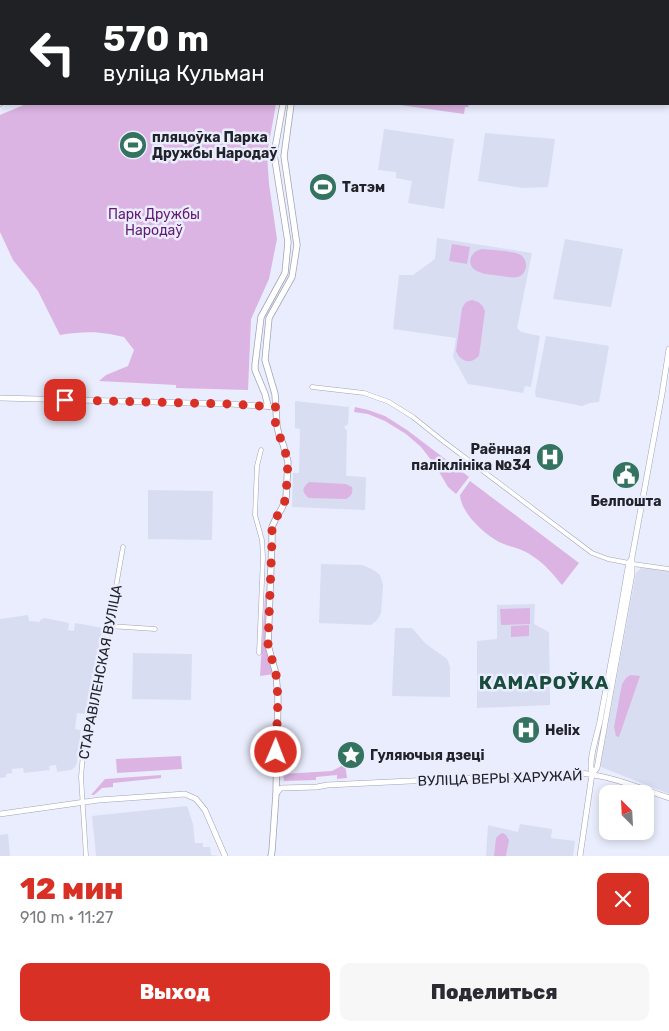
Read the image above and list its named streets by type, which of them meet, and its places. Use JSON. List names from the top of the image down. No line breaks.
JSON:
{"streets":{"main road":["ВУЛІЦА ВЕРЫ ХАРУЖАЙ"],"street":["СТАРАВІЛЕНСКАЯ ВУЛІЦА"]},"districts":["КАМАРОЎКА"],"parks":["Парк Дружбы Народаў"],"places":{"sports":["пляцоўка Парка Дружбы Народаў","Татэм"],"hospital":["Раённая паліклініка №34","Helix"],"public building":["Белпошта"],"place":["Гуляючыя дзеці"]},"north":"top left","page":{"turn":["570 m","вуліца Кульман"],"heading":["12 мин","910 m · 11:27"],"buttons":["Выход","Поделиться"]}}
